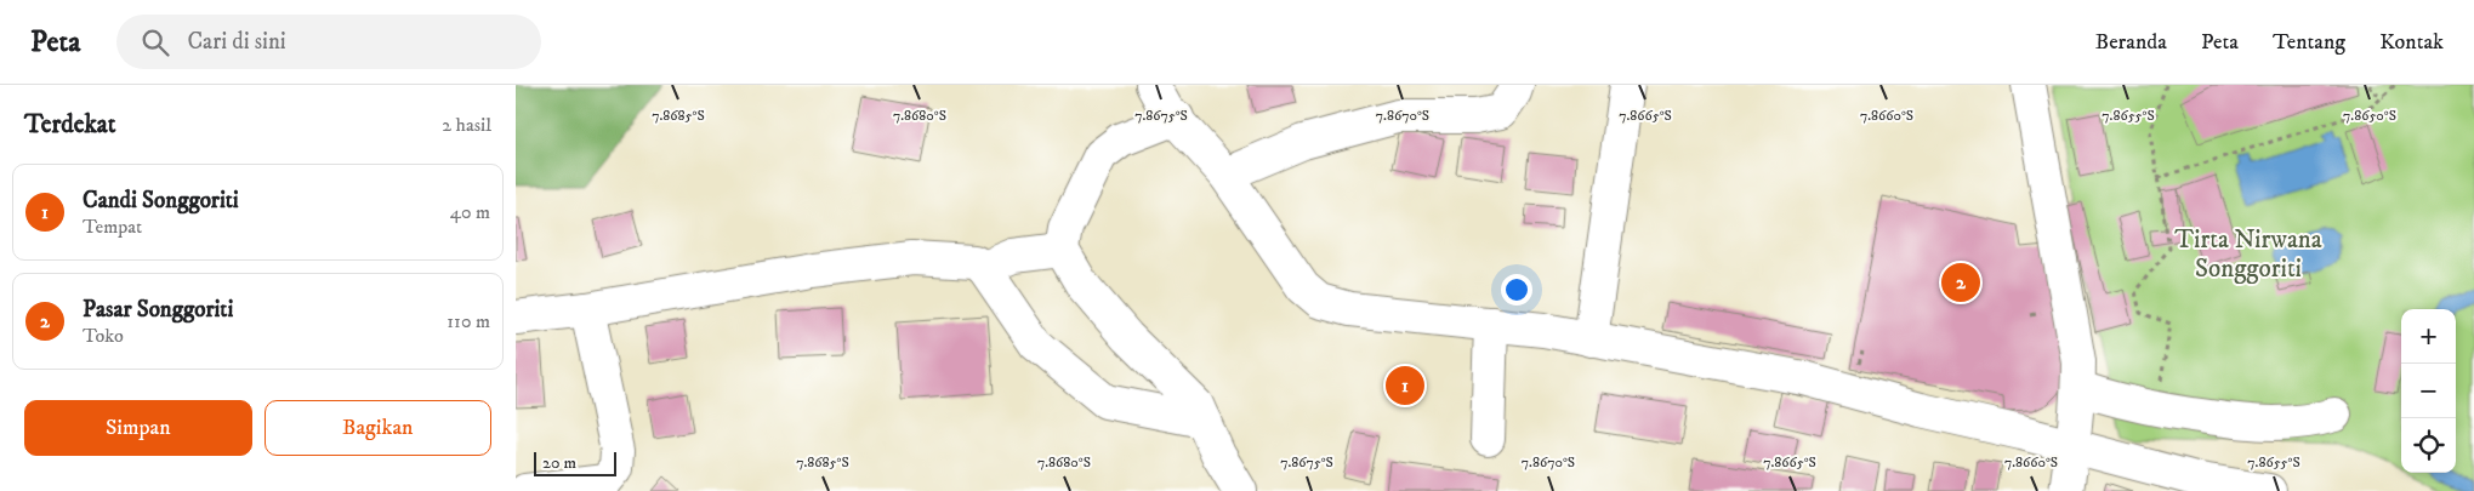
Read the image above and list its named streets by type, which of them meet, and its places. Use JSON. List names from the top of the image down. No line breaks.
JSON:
{"parks":["Tirta Nirwana Songgoriti"],"scale_bar":"20 m","page":{"header":"Peta","search":"Cari di sini","nav":["Beranda","Peta","Tentang","Kontak"],"heading":["Terdekat","2 hasil"],"list":[{"mark":"1","name":"Candi Songgoriti","note":"Tempat","value":"40 m"},{"mark":"2","name":"Pasar Songgoriti","note":"Toko","value":"110 m"}],"pins":["2","1"],"map_buttons":["+","−"],"buttons":["Simpan","Bagikan"],"scale":"20 m"},"coordinates":["7.8685°S","7.8680°S","7.8675°S","7.8670°S","7.8665°S","7.8660°S","7.8655°S","7.8650°S"]}
